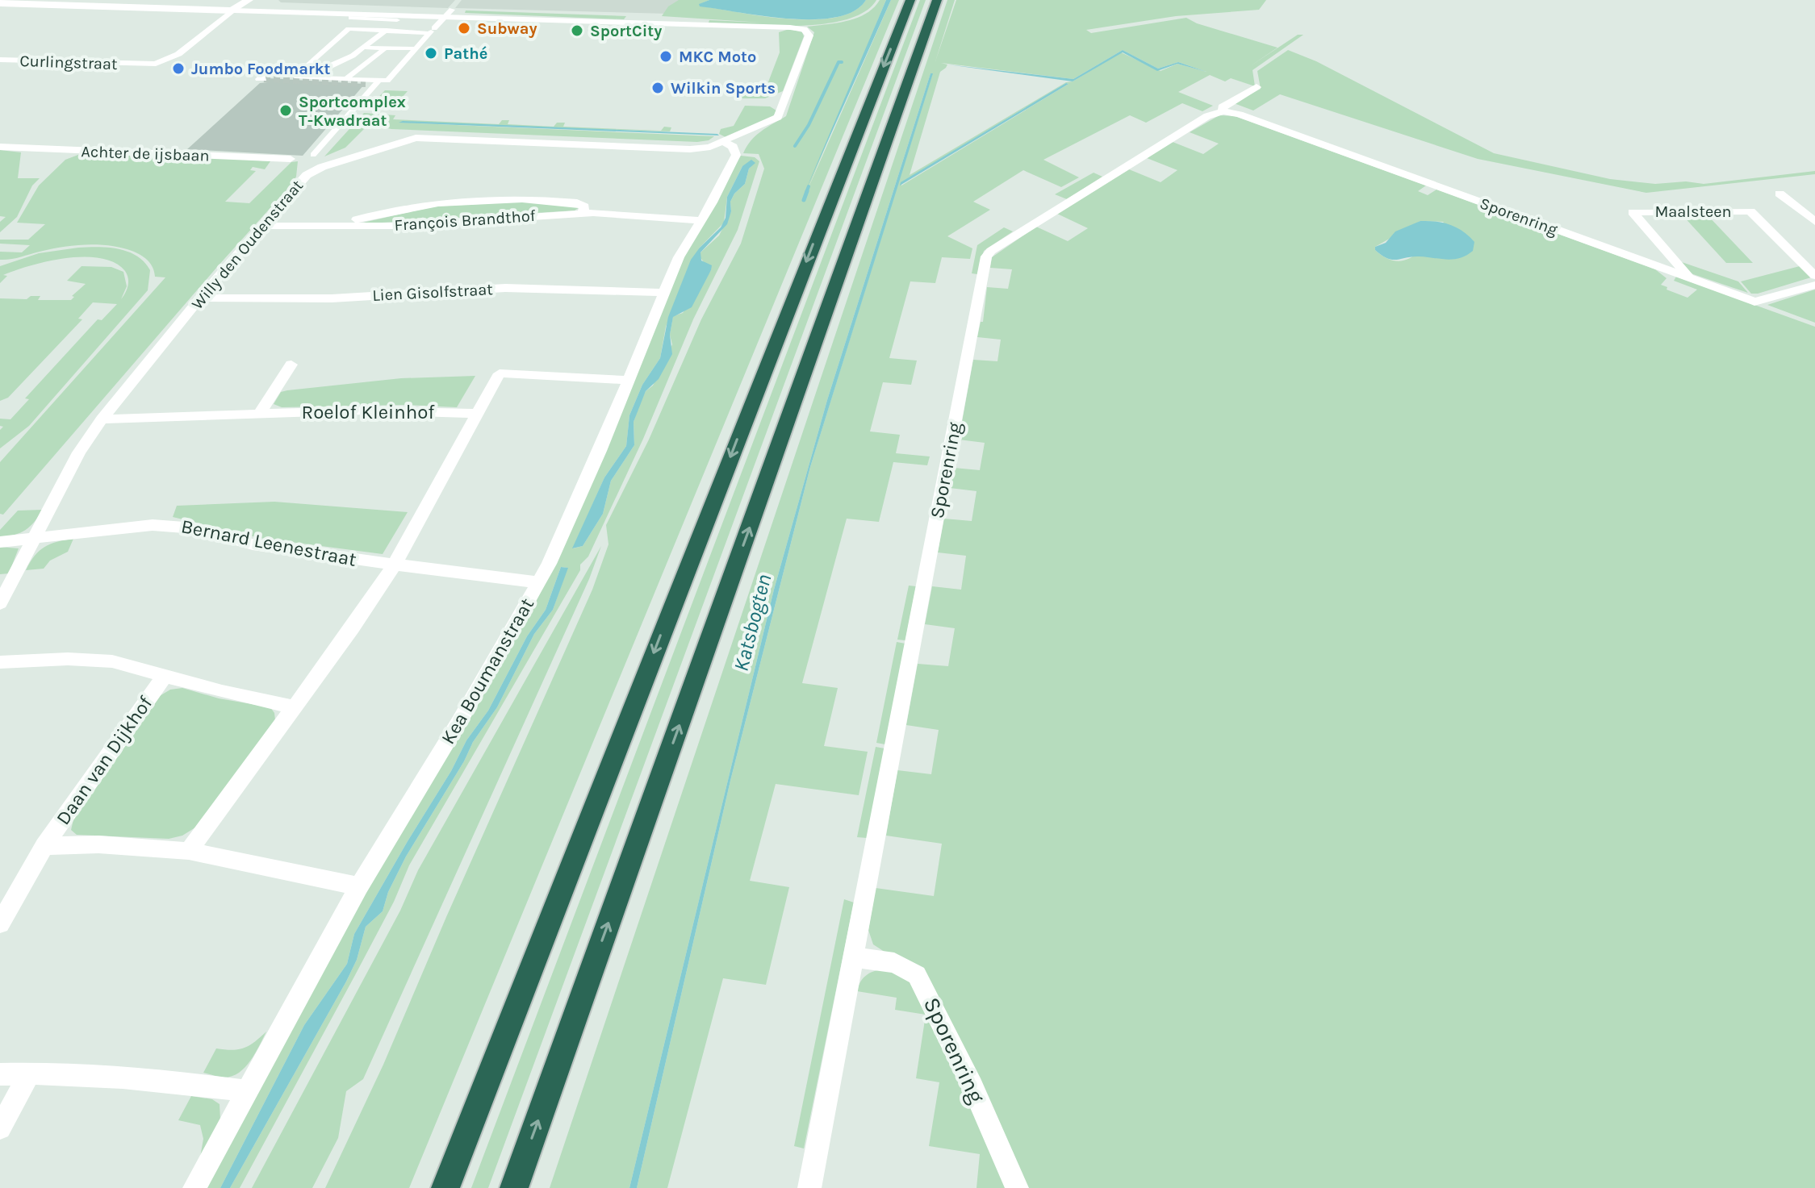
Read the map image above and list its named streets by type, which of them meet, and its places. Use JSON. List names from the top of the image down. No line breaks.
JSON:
{"streets":{"street":["Curlingstraat","Achter de ijsbaan","Maalsteen","Sporenring","François Brandthof","Willy den Oudenstraat","Lien Gisolfstraat","Roelof Kleinhof","Bernard Leenestraat","Kea Boumanstraat","Daan van Dijkhof"]},"crossings":[["Maalsteen","Sporenring"],["François Brandthof","Willy den Oudenstraat"],["François Brandthof","Kea Boumanstraat"],["Willy den Oudenstraat","Lien Gisolfstraat"],["Willy den Oudenstraat","Roelof Kleinhof"],["Willy den Oudenstraat","Bernard Leenestraat"],["Willy den Oudenstraat","Kea Boumanstraat"],["Lien Gisolfstraat","Kea Boumanstraat"],["Bernard Leenestraat","Kea Boumanstraat"],["Kea Boumanstraat","Daan van Dijkhof"]],"water":["Katsbogten"],"places":["Subway","SportCity","Pathé","MKC Moto","Jumbo Foodmarkt","Wilkin Sports","Sportcomplex T-Kwadraat"]}
